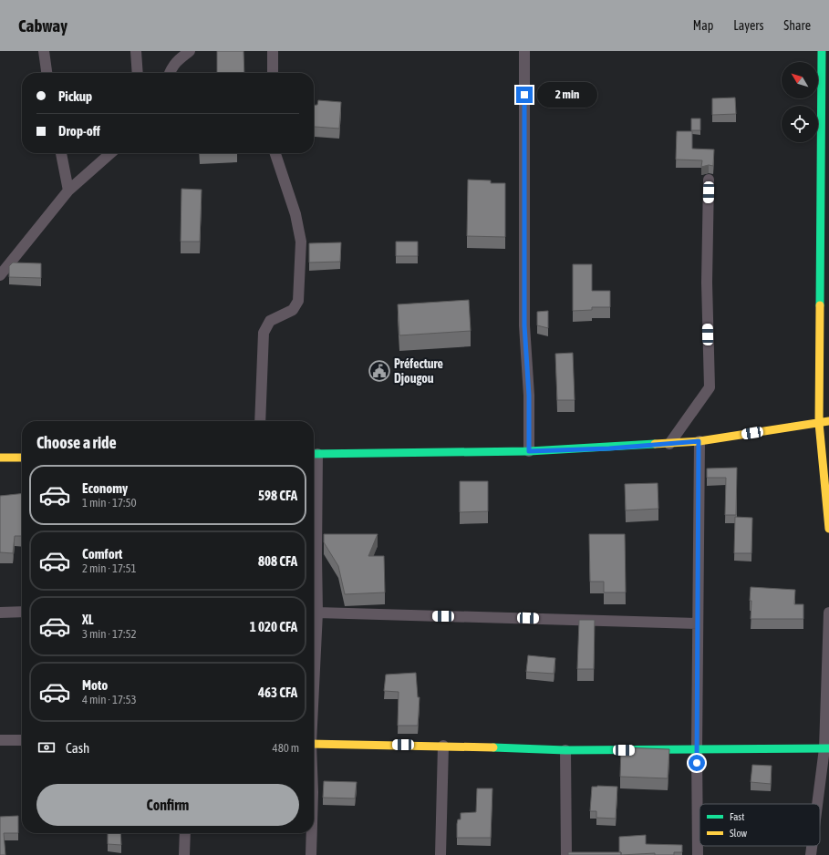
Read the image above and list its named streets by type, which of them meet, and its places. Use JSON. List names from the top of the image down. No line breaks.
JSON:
{"places":{"public building":["Préfecture Djougou"]},"legend":["Fast","Slow"],"north":"top left","page":{"header":"Cabway","nav":["Map","Layers","Share"],"banner":["Pickup","Drop-off"],"bubble":"2 min","heading":"Choose a ride","list":[{"name":"Economy","note":"1 min · 17:50","value":"598 CFA"},{"name":"Comfort","note":"2 min · 17:51","value":"808 CFA"},{"name":"XL","note":"3 min · 17:52","value":"1 020 CFA"},{"name":"Moto","note":"4 min · 17:53","value":"463 CFA"}],"pay":["Cash","480 m"],"buttons":"Confirm"}}
